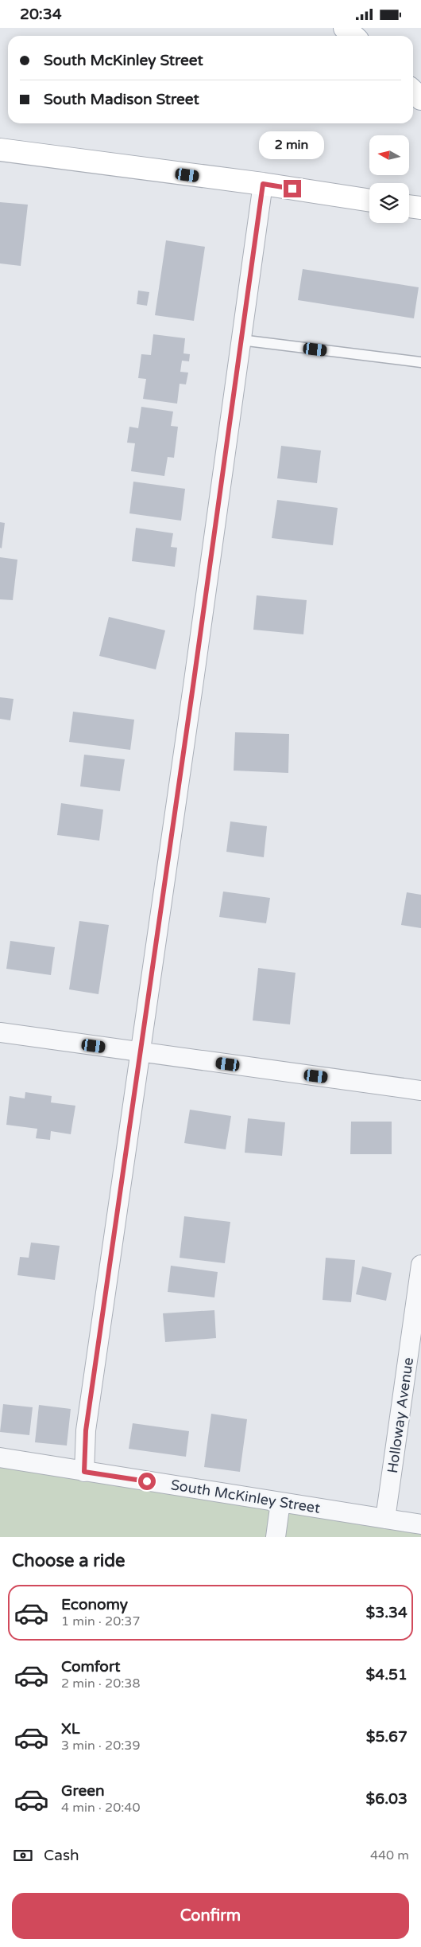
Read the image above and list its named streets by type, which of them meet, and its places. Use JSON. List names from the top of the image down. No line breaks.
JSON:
{"streets":{"street":["Holloway Avenue","South McKinley Street"]},"crossings":[["Holloway Avenue","South McKinley Street"]],"north":"left","page":{"status":"20:34","banner":["South McKinley Street","South Madison Street"],"bubble":"2 min","heading":"Choose a ride","list":[{"name":"Economy","note":"1 min · 20:37","value":"$3.34"},{"name":"Comfort","note":"2 min · 20:38","value":"$4.51"},{"name":"XL","note":"3 min · 20:39","value":"$5.67"},{"name":"Green","note":"4 min · 20:40","value":"$6.03"}],"pay":["Cash","440 m"],"buttons":"Confirm"}}
